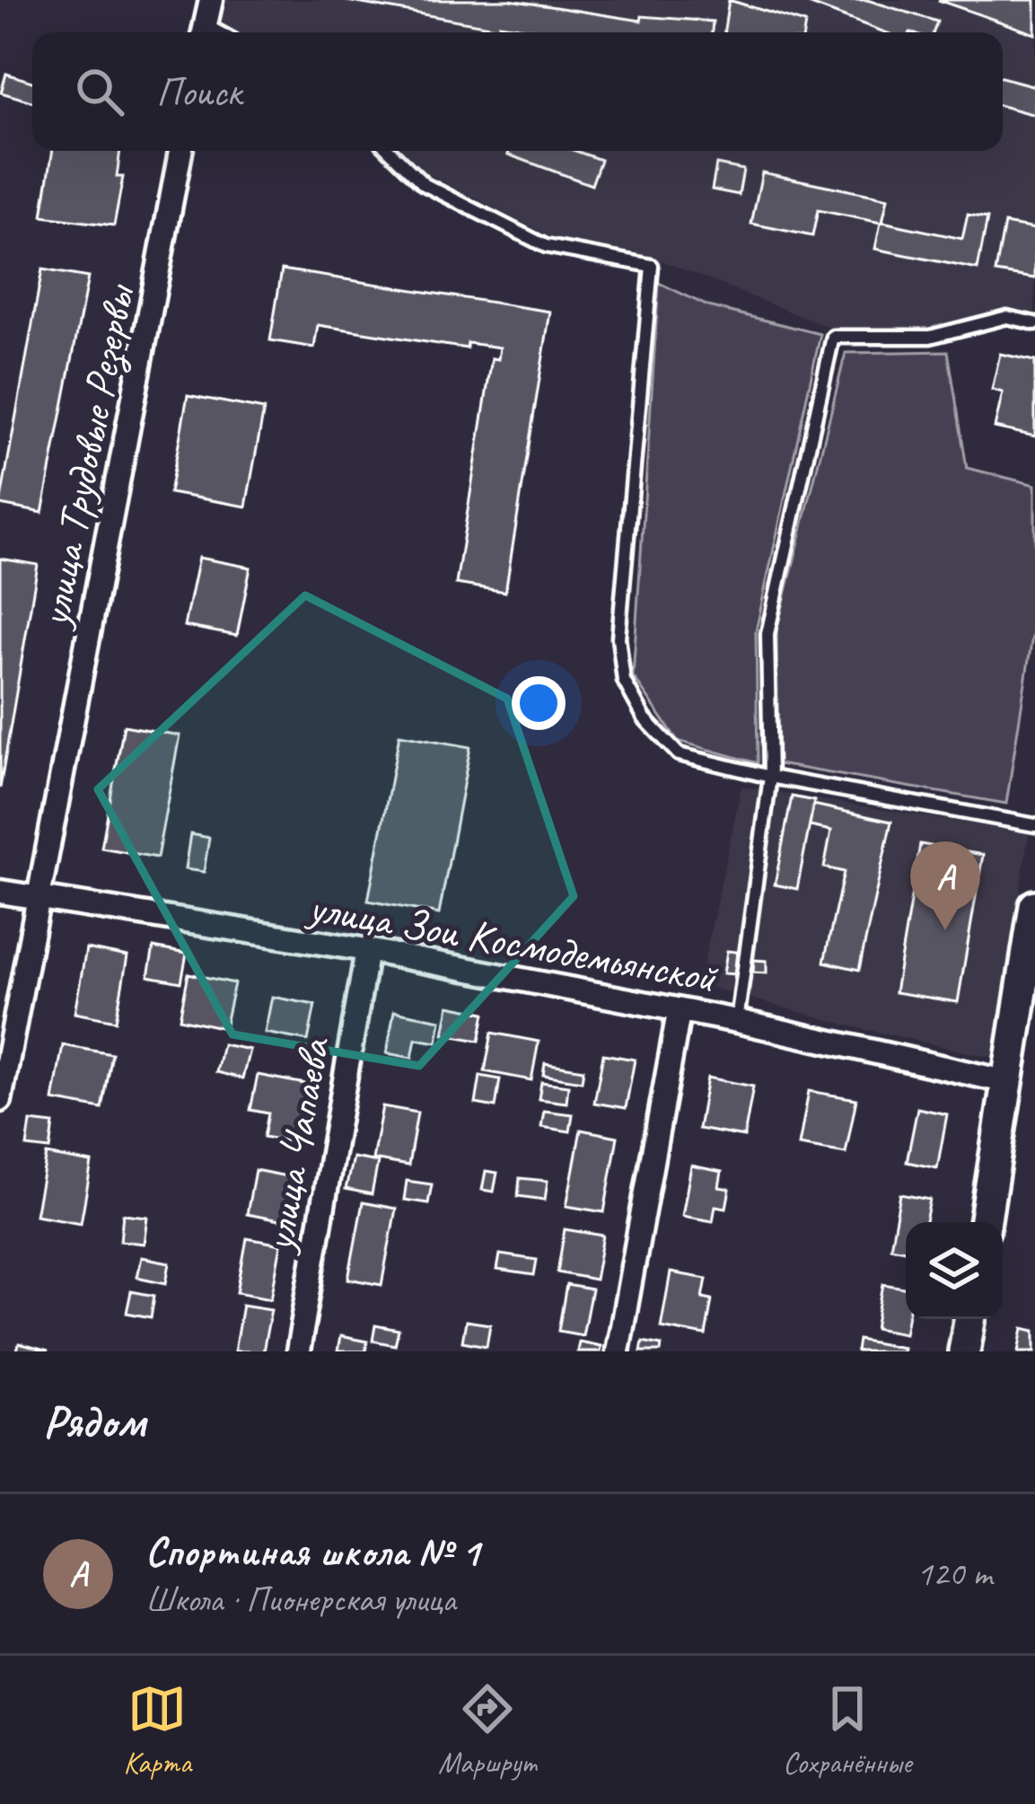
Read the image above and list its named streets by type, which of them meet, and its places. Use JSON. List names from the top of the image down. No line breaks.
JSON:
{"streets":{"street":["улица Трудовые Резервы","улица Зои Космодемьянской","улица Чапаева"]},"crossings":[["улица Трудовые Резервы","улица Зои Космодемьянской"],["улица Зои Космодемьянской","улица Чапаева"]],"page":{"search":"Поиск","pins":"A","heading":"Рядом","list":[{"mark":"A","name":"Спортиная школа № 1","note":"Школа · Пионерская улица","value":"120 m"}],"nav":["Карта","Маршрут","Сохранённые"]}}
